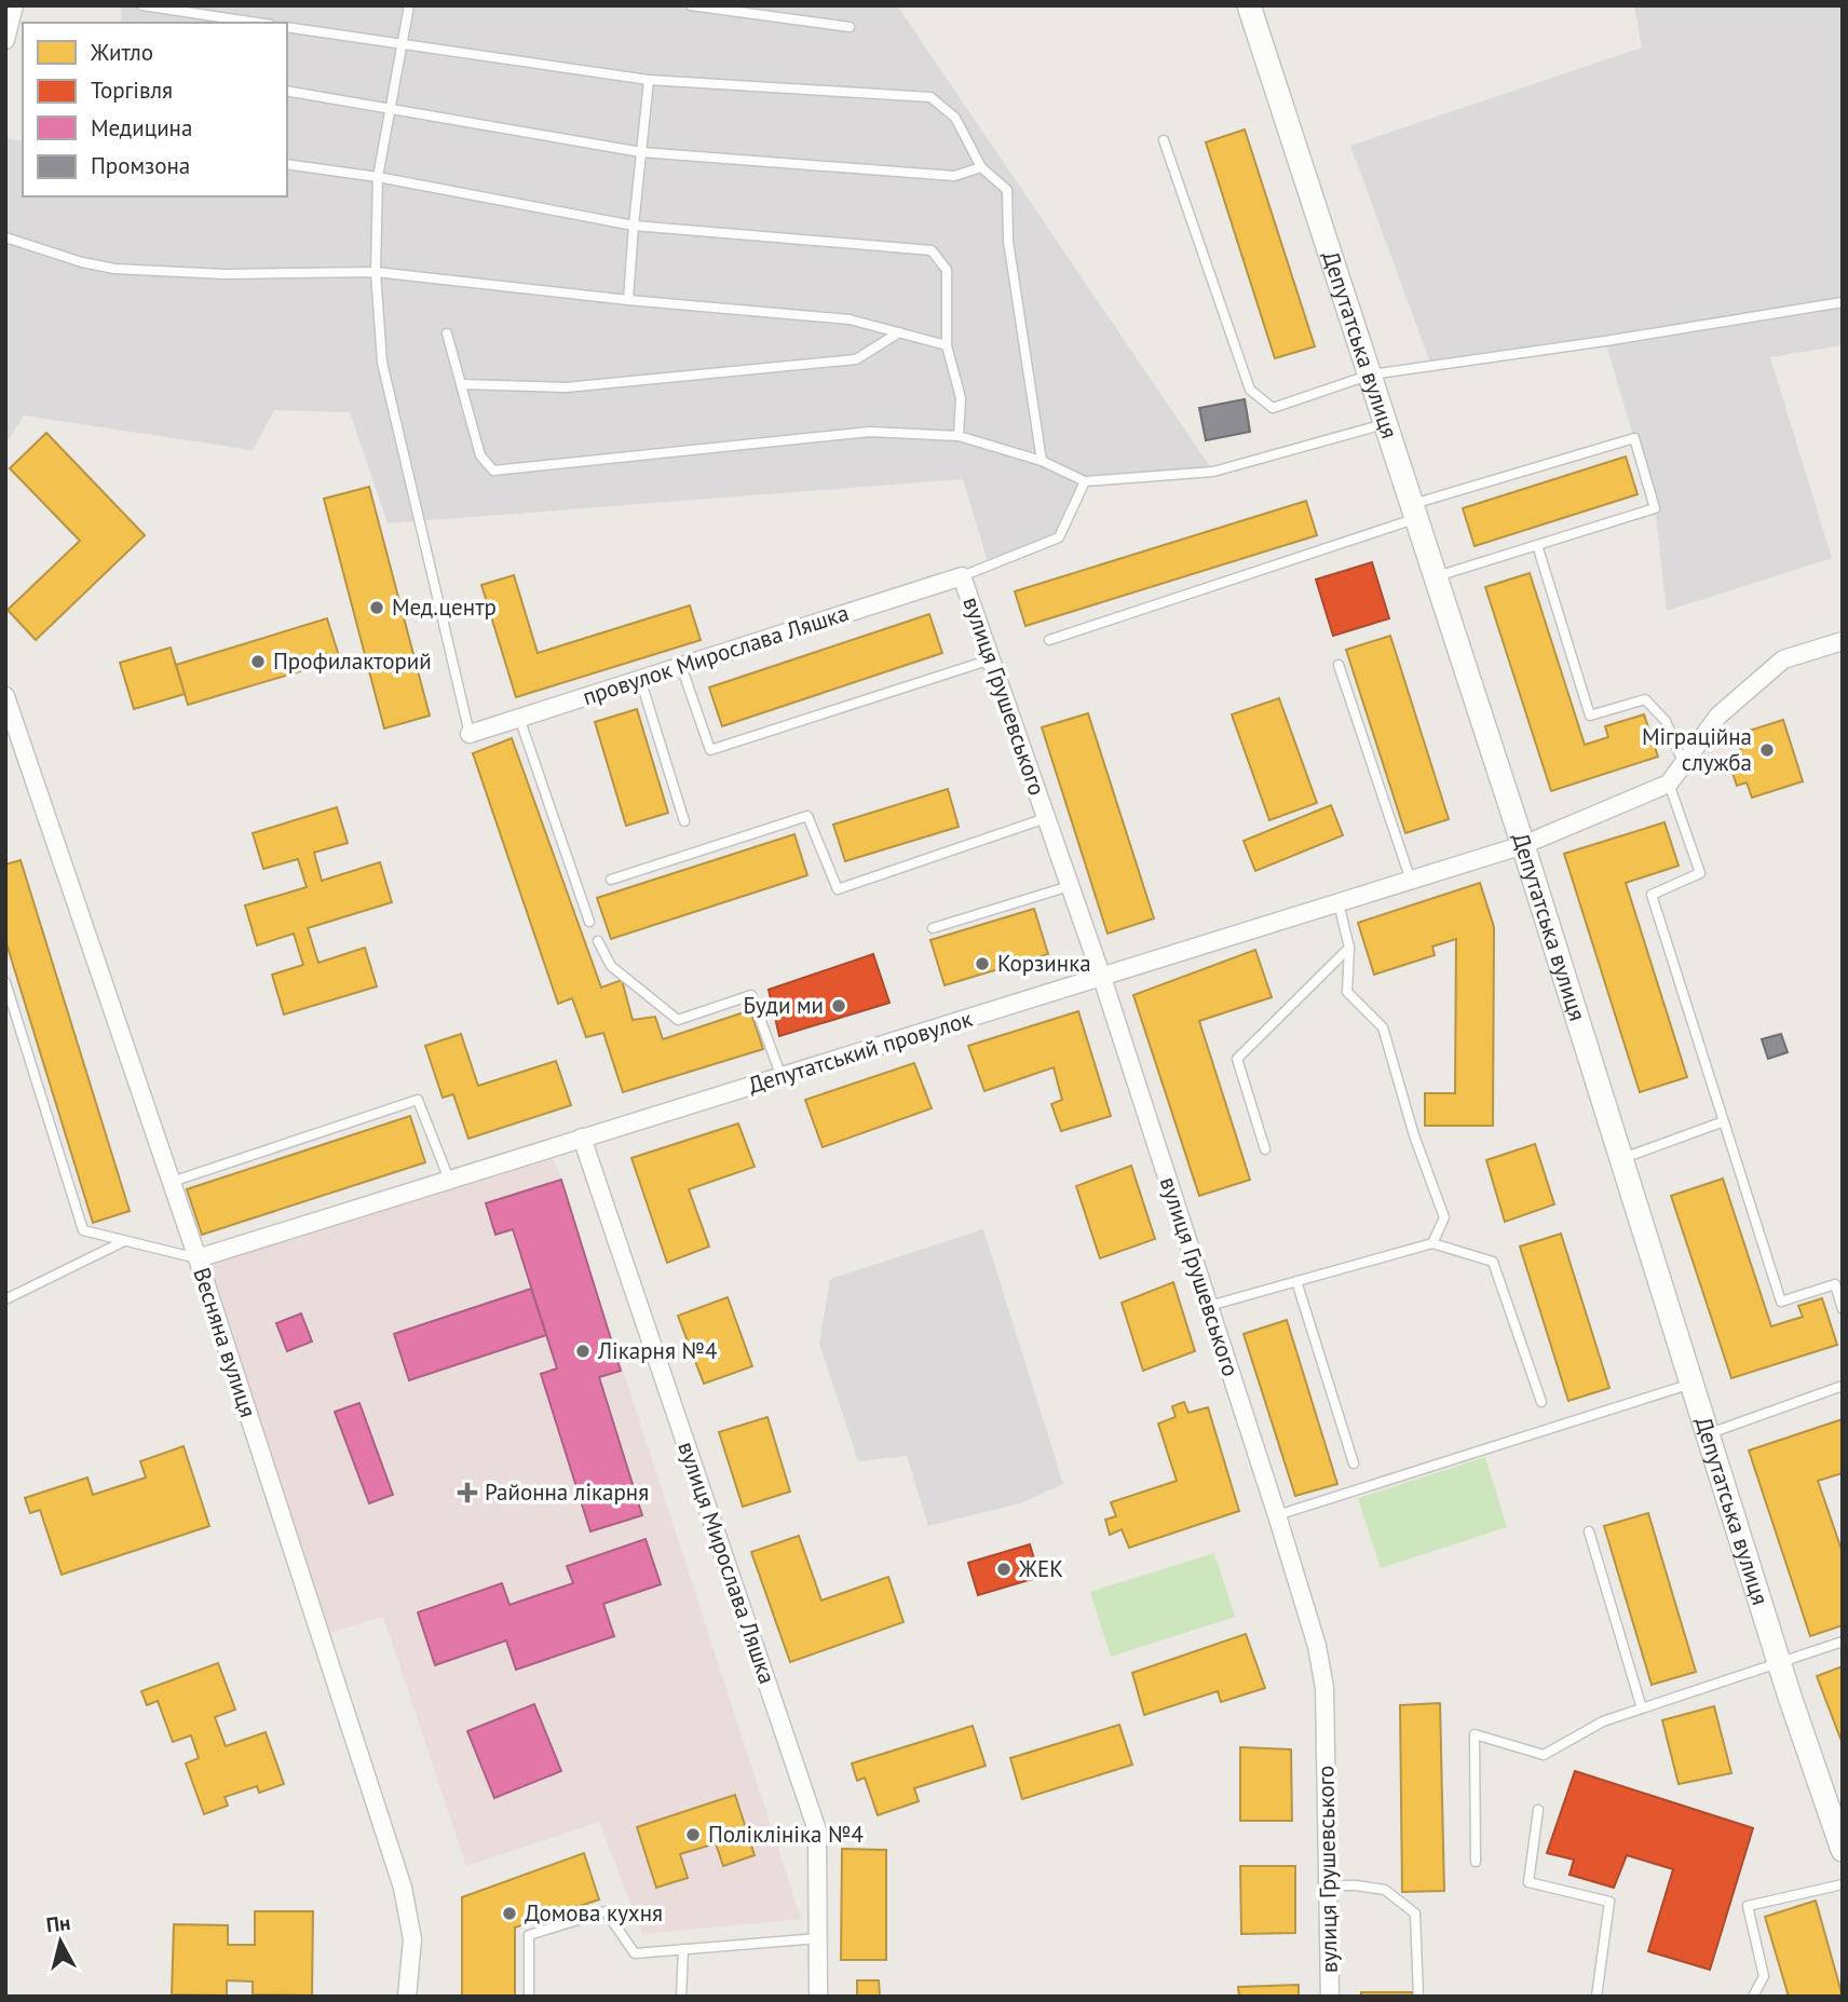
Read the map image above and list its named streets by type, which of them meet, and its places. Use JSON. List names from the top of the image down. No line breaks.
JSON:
{"streets":{"street":["Депутатська вулиця","провулок Мирослава Ляшка","вулиця Грушевського","Депутатський провулок","Весняна вулиця","вулиця Мирослава Ляшка"]},"crossings":[["Депутатська вулиця","Депутатський провулок"],["провулок Мирослава Ляшка","вулиця Грушевського"],["вулиця Грушевського","Депутатський провулок"],["Депутатський провулок","Весняна вулиця"],["Депутатський провулок","вулиця Мирослава Ляшка"]],"places":{"other":["Мед.центр","Профилакторий","Міграційна служба","Корзинка","Буди ми","Лікарня №4","ЖЕК","Поліклініка №4","Домова кухня"],"health":["Районна лікарня"]},"legend":["Житло","Торгівля","Медицина","Промзона"],"north":"top"}
